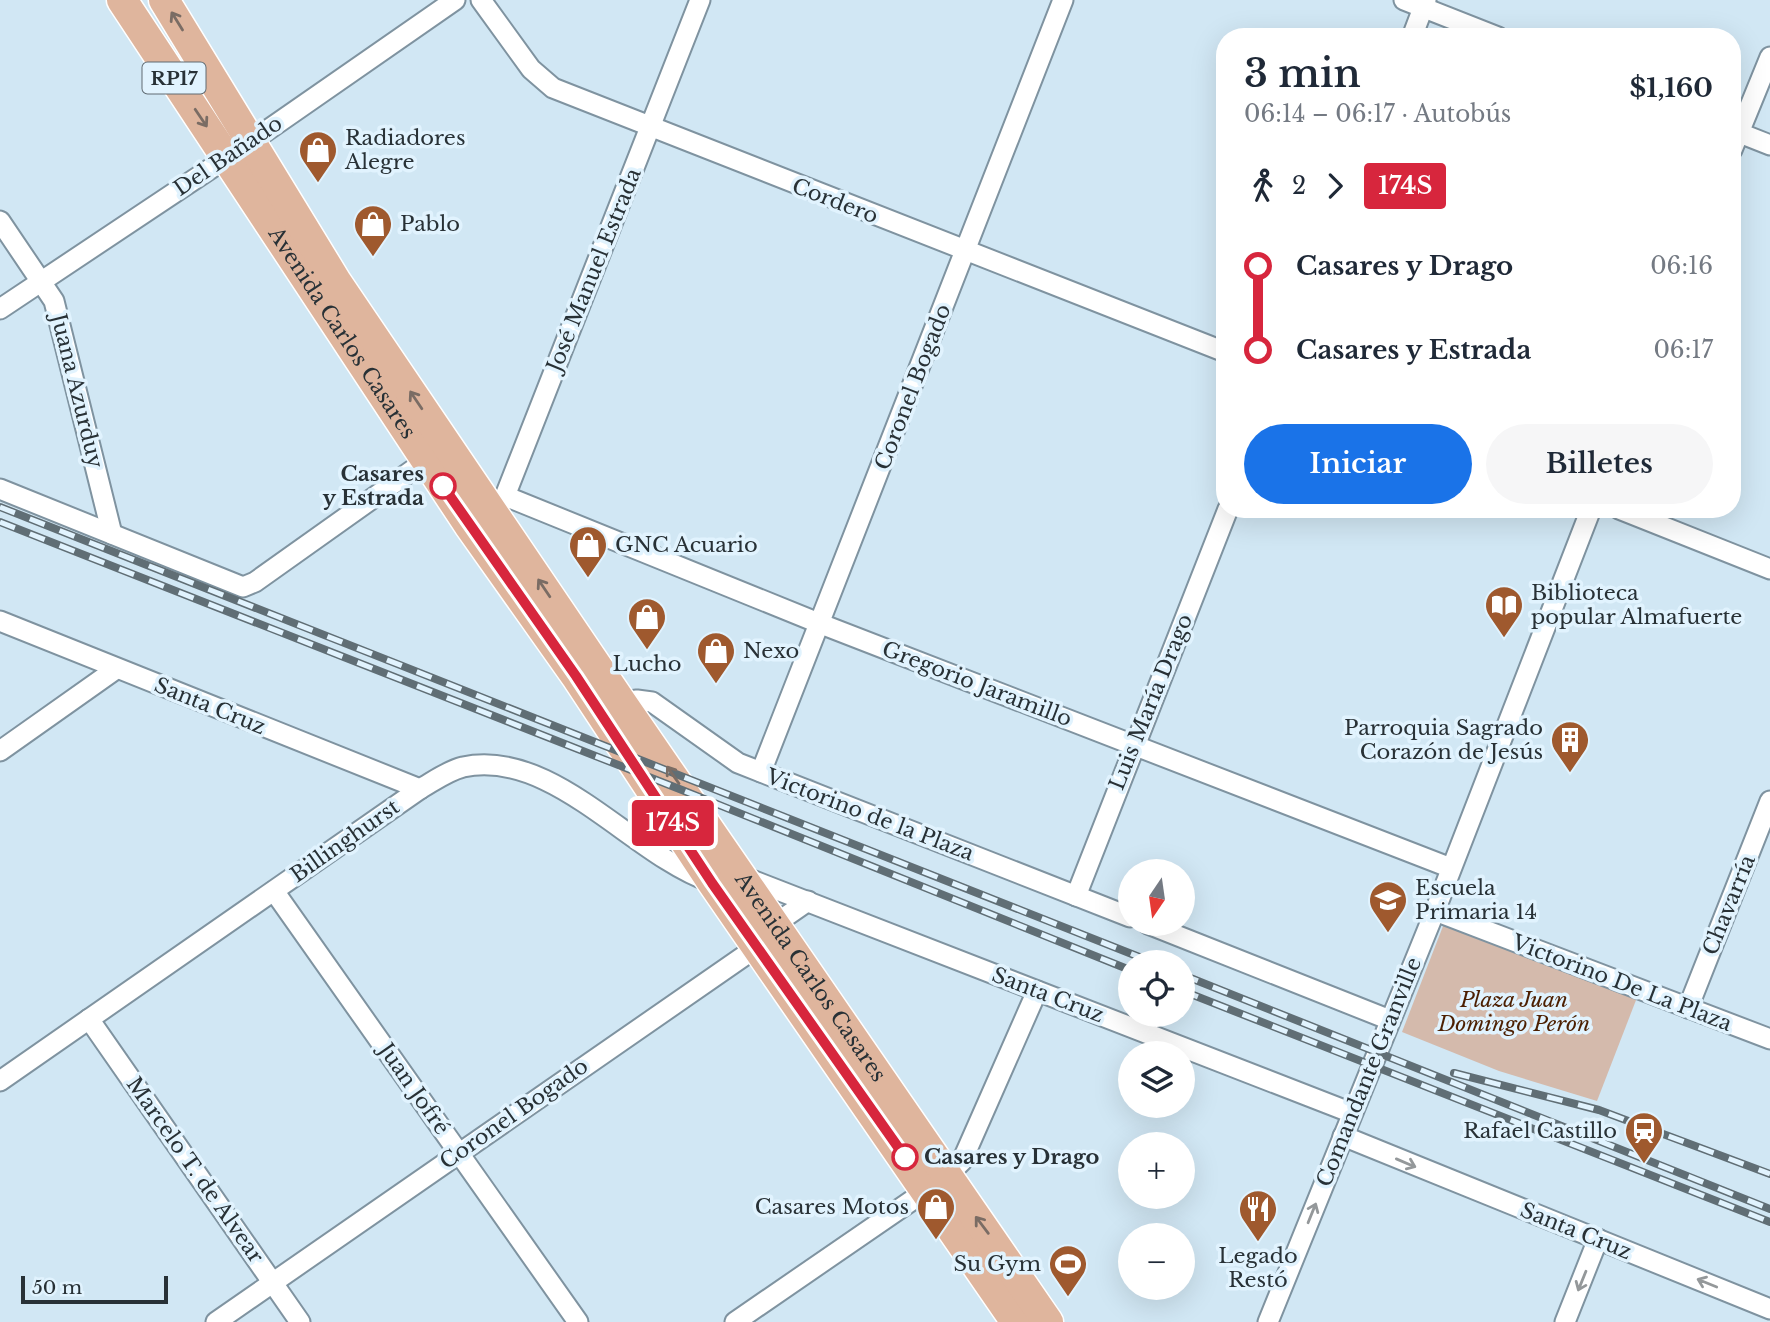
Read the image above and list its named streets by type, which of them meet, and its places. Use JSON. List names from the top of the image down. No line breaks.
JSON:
{"streets":{"main road":["RP17","Avenida Carlos Casares"],"street":["Del Bañado","Cordero","José Manuel Estrada","Coronel Bogado","Juana Azurduy","Gregorio Jaramillo","Luis María Drago","Santa Cruz","Victorino de la Plaza","Billinghurst","Chavarría","Victorino De La Plaza","Comandante Granville","Juan Jofré","Marcelo T. de Alvear"]},"crossings":[["Del Bañado","Avenida Carlos Casares"],["Del Bañado","Juana Azurduy"],["Cordero","José Manuel Estrada"],["Cordero","Coronel Bogado"],["José Manuel Estrada","Avenida Carlos Casares"],["José Manuel Estrada","Gregorio Jaramillo"],["Avenida Carlos Casares","Coronel Bogado"],["Avenida Carlos Casares","Gregorio Jaramillo"],["Avenida Carlos Casares","Santa Cruz"],["Avenida Carlos Casares","Victorino de la Plaza"],["Avenida Carlos Casares","Billinghurst"],["Coronel Bogado","Gregorio Jaramillo"],["Coronel Bogado","Santa Cruz"],["Coronel Bogado","Victorino de la Plaza"],["Coronel Bogado","Juan Jofré"],["Coronel Bogado","Marcelo T. de Alvear"],["Gregorio Jaramillo","Luis María Drago"],["Gregorio Jaramillo","Comandante Granville"],["Luis María Drago","Victorino de la Plaza"],["Santa Cruz","Billinghurst"],["Santa Cruz","Comandante Granville"],["Billinghurst","Juan Jofré"],["Billinghurst","Marcelo T. de Alvear"],["Chavarría","Victorino De La Plaza"],["Victorino De La Plaza","Comandante Granville"]],"parks":["Plaza Juan Domingo Perón"],"places":{"shop":["Radiadores Alegre","Pablo","GNC Acuario","Lucho","Nexo","Casares Motos"],"other":["Casares y Estrada","Casares y Drago"],"library":["Biblioteca popular Almafuerte"],"building":["Parroquia Sagrado Corazón de Jesús"],"school or university":["Escuela Primaria 14"],"station":["Rafael Castillo"],"restaurant":["Legado Restó"],"sports":["Su Gym"]},"lines":["bus line 174S"],"scale_bar":"50 m","north":"bottom","page":{"on_map":"174S","heading":["3 min","06:14 – 06:17 · Autobús","$1,160"],"legs":["2","174S"],"list":[{"name":"Casares y Drago","value":"06:16"},{"name":"Casares y Estrada","value":"06:17"}],"buttons":["Iniciar","Billetes"],"map_buttons":["+","−"],"scale":"50 m"}}
